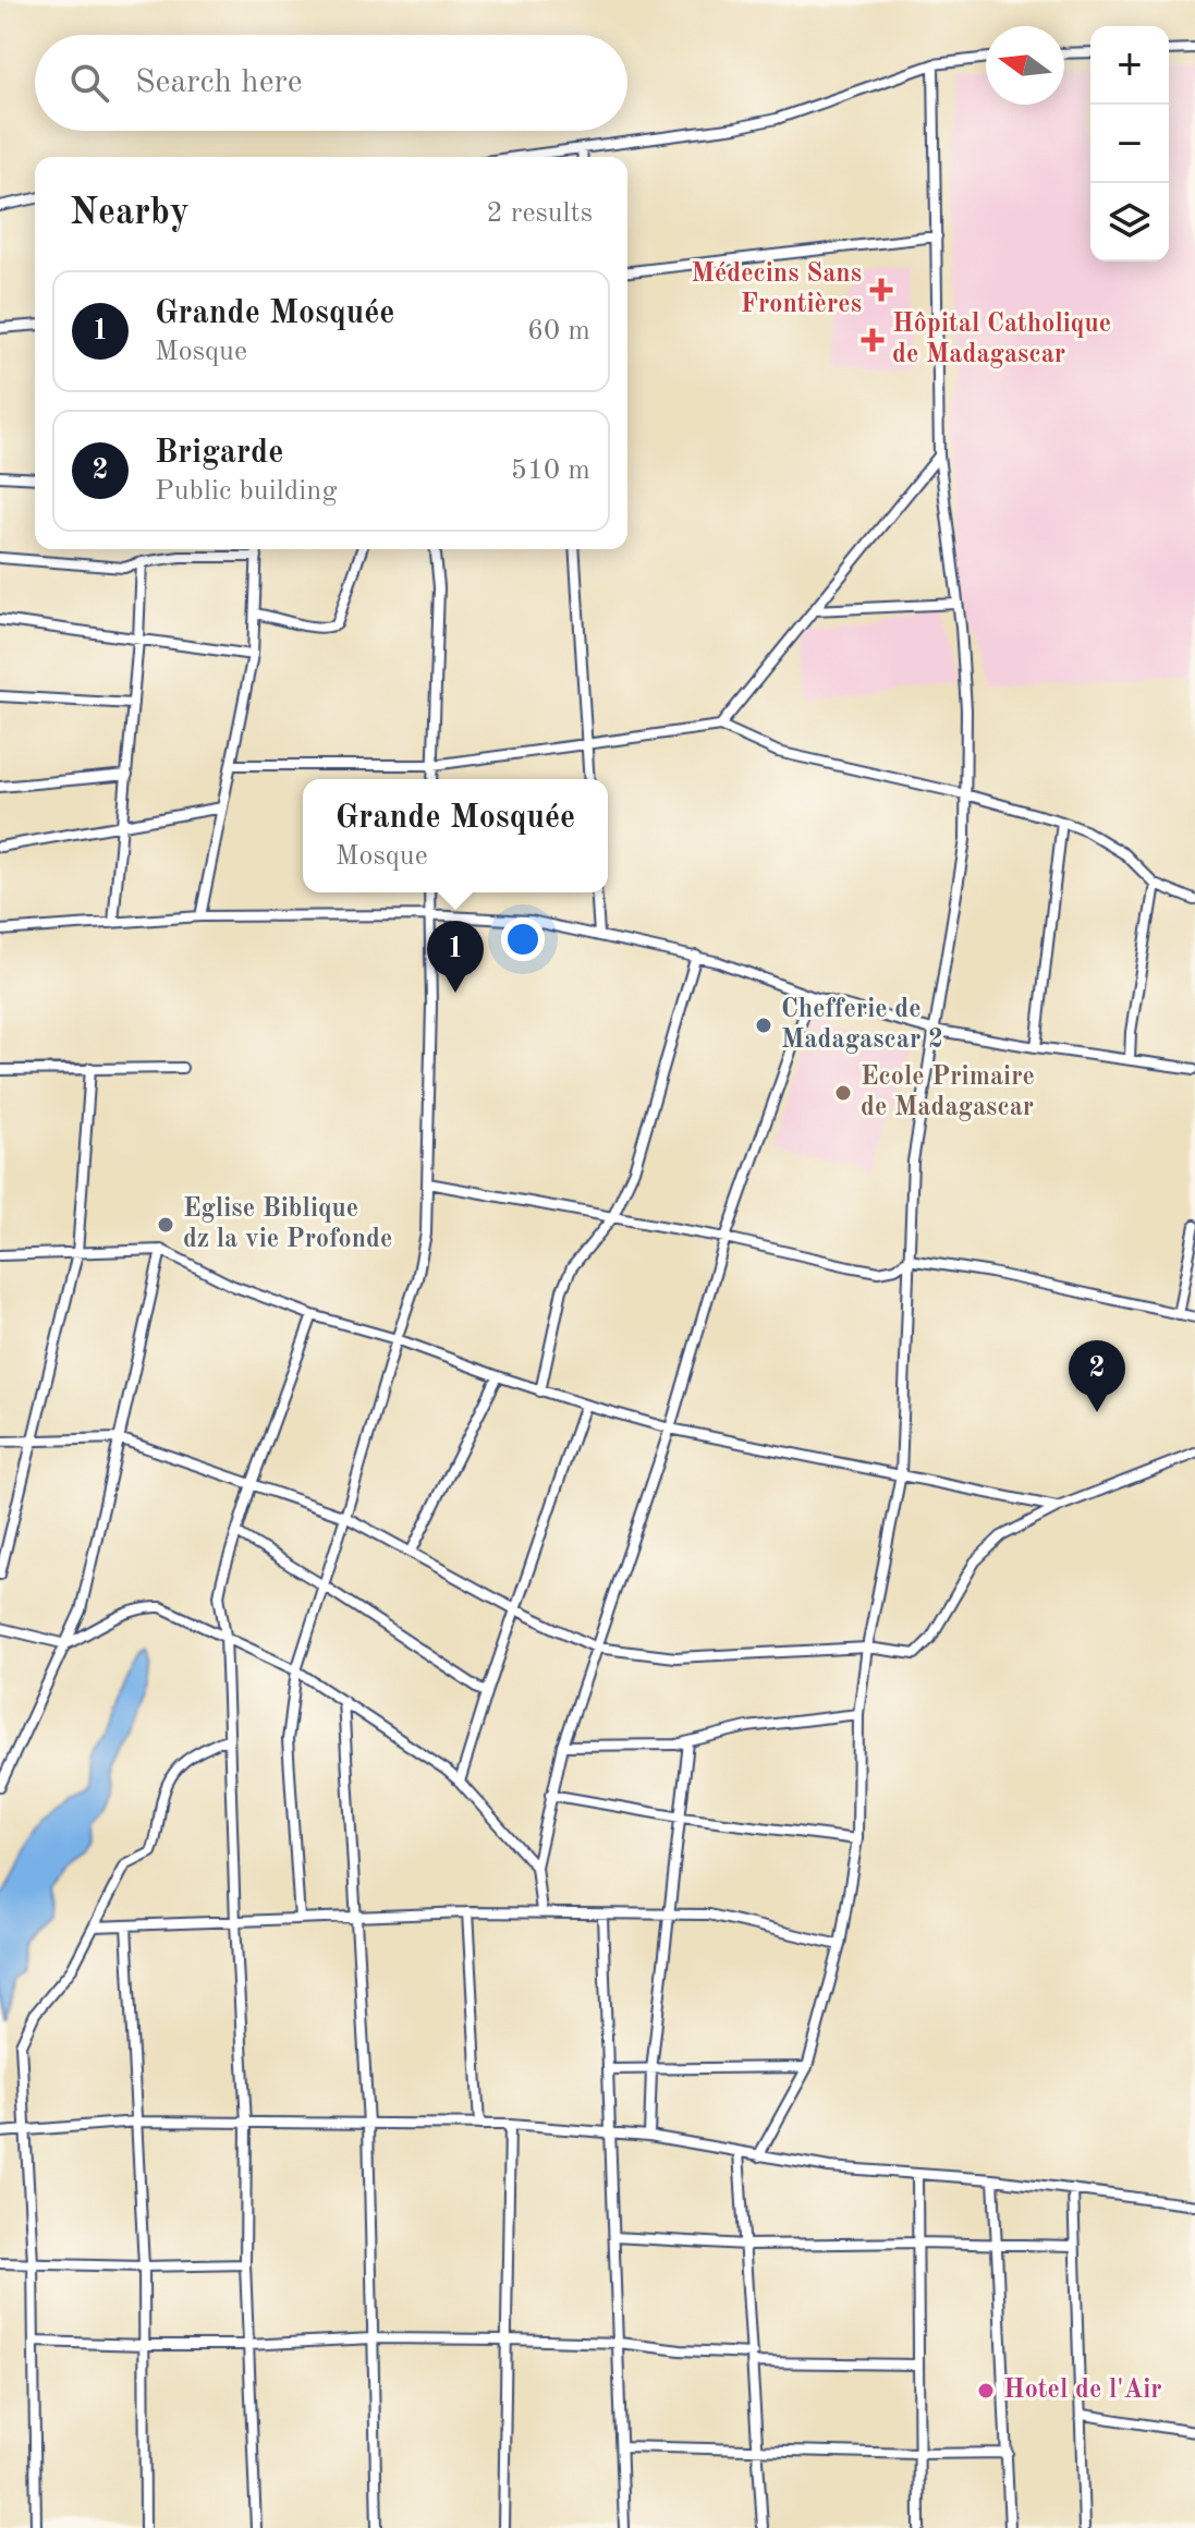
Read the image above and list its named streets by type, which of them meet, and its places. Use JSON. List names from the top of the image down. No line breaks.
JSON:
{"places":{"health":["Médecins Sans Frontières","Hôpital Catholique de Madagascar"],"other":["Chefferie de Madagascar 2","Ecole Primaire de Madagascar","Eglise Biblique dz la vie Profonde","Hotel de l'Air"]},"north":"left","page":{"map_buttons":["+","−"],"search":"Search here","heading":["Nearby","2 results"],"list":[{"mark":"1","name":"Grande Mosquée","note":"Mosque","value":"60 m"},{"mark":"2","name":"Brigarde","note":"Public building","value":"510 m"}],"popup":["Grande Mosquée","Mosque"],"pins":["1","2"]}}
